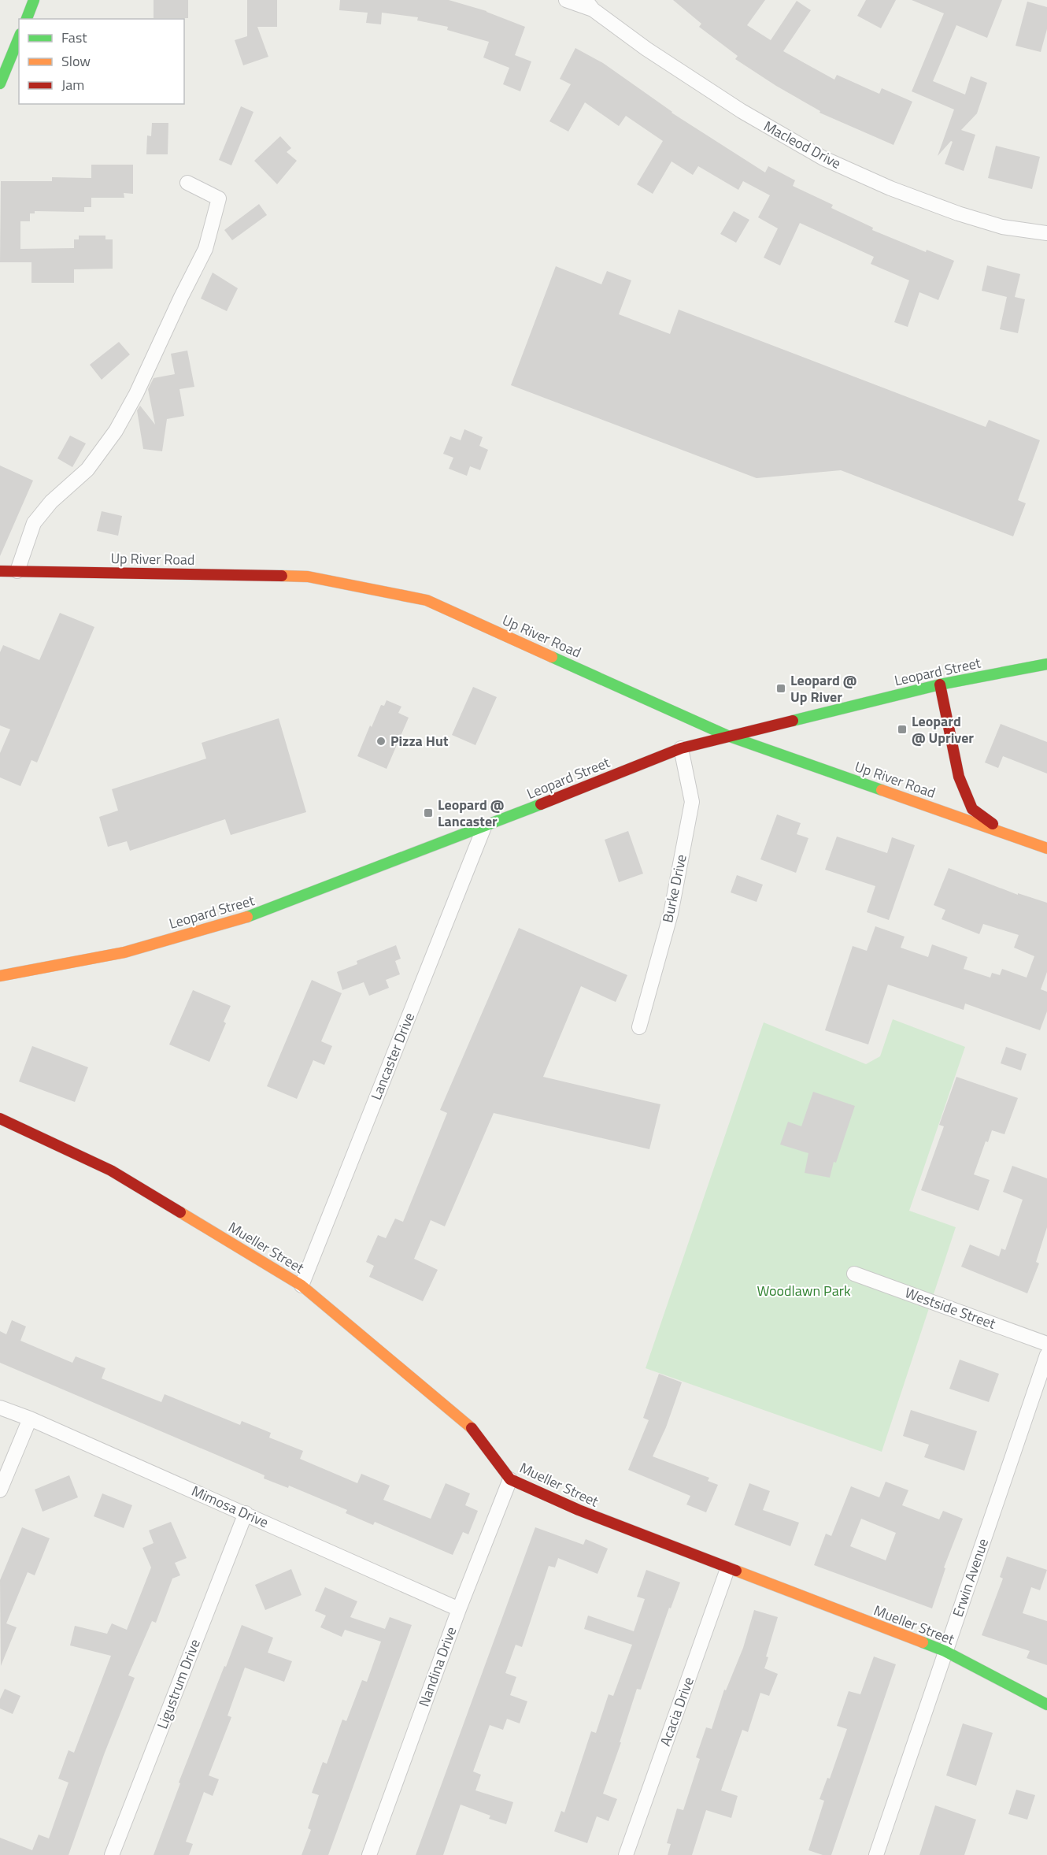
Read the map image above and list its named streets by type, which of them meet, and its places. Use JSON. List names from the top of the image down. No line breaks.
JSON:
{"streets":{"street":["Macleod Drive","Up River Road","Leopard Street","Burke Drive","Lancaster Drive","Mueller Street","Westside Street","Mimosa Drive","Erwin Avenue","Nandina Drive","Ligustrum Drive","Acacia Drive"]},"crossings":[["Up River Road","Leopard Street"],["Leopard Street","Burke Drive"],["Leopard Street","Lancaster Drive"],["Lancaster Drive","Mueller Street"],["Mueller Street","Erwin Avenue"],["Mueller Street","Nandina Drive"],["Mueller Street","Acacia Drive"],["Mimosa Drive","Nandina Drive"],["Mimosa Drive","Ligustrum Drive"]],"parks":["Woodlawn Park"],"places":{"transit":["Leopard @ Up River","Leopard @ Upriver","Leopard @ Lancaster"],"other":["Pizza Hut"]},"legend":["Fast","Slow","Jam"]}
